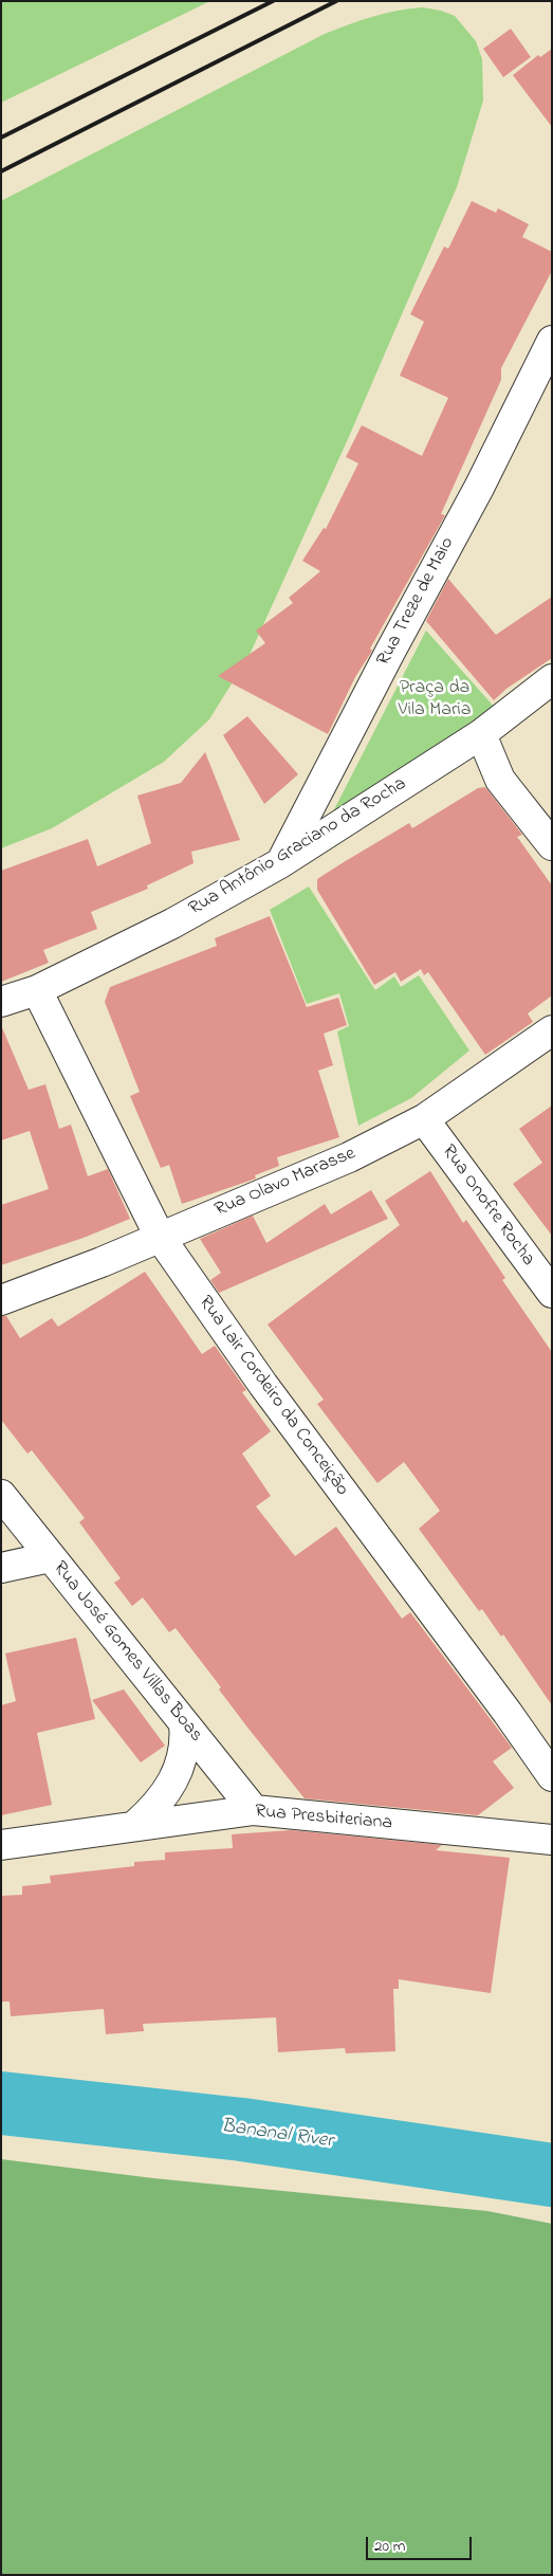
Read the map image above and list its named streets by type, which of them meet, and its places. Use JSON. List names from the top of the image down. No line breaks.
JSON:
{"streets":{"street":["Rua Treze de Maio","Rua Antônio Graciano da Rocha","Rua Olavo Marasse","Rua Onofre Rocha","Rua Lair Cordeiro da Conceição","Rua José Gomes Villas Boas","Rua Presbiteriana"]},"crossings":[["Rua Treze de Maio","Rua Antônio Graciano da Rocha"],["Rua Antônio Graciano da Rocha","Rua Lair Cordeiro da Conceição"],["Rua Olavo Marasse","Rua Onofre Rocha"],["Rua Olavo Marasse","Rua Lair Cordeiro da Conceição"],["Rua José Gomes Villas Boas","Rua Presbiteriana"]],"water":["Bananal River"],"parks":["Praça da Vila Maria"],"scale_bar":"20 m"}
